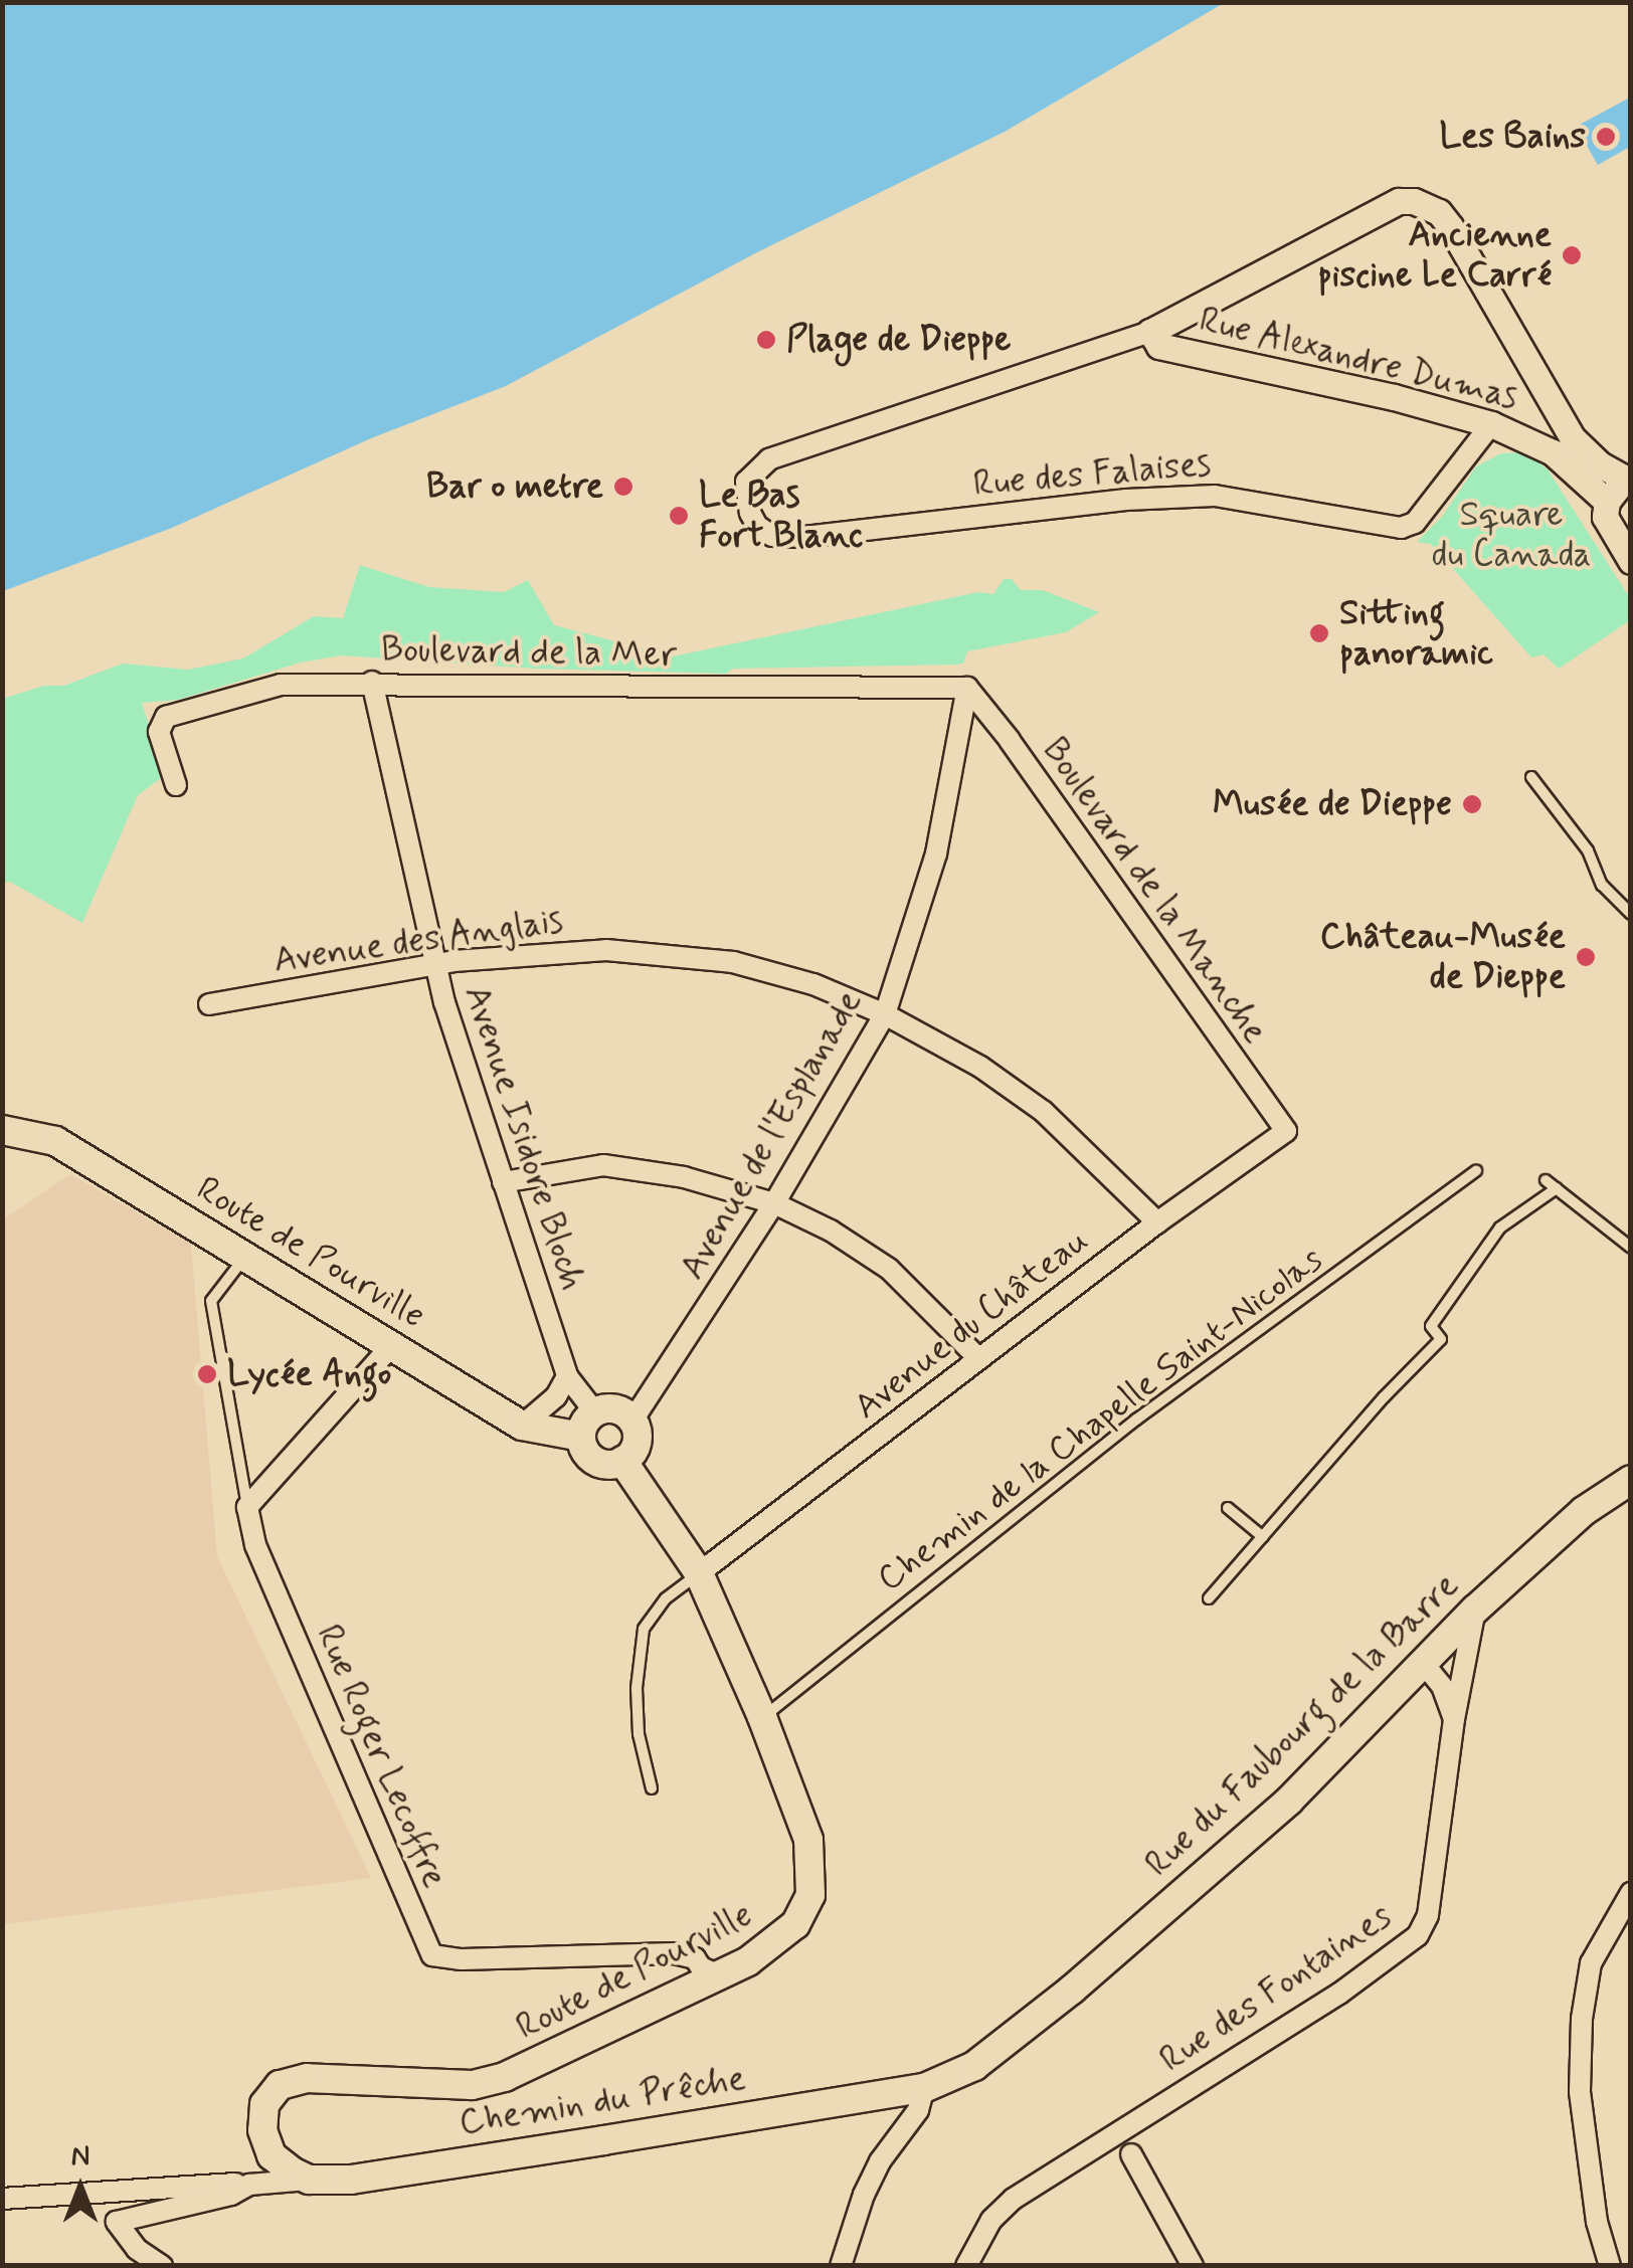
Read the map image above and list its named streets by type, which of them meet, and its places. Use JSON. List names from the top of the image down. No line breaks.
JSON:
{"streets":{"main road":["Route de Pourville","Rue du Faubourg de la Barre","Chemin du Prêche"],"street":["Rue Alexandre Dumas","Rue des Falaises","Boulevard de la Mer","Boulevard de la Manche","Avenue des Anglais","Avenue de l'Esplanade","Avenue Isidore Bloch","Avenue du Château","Rue Roger Lecoffre","Rue des Fontaines"],"lane":["Chemin de la Chapelle Saint-Nicolas"]},"crossings":[["Rue Alexandre Dumas","Rue des Falaises"],["Boulevard de la Mer","Boulevard de la Manche"],["Boulevard de la Mer","Avenue de l'Esplanade"],["Boulevard de la Mer","Avenue Isidore Bloch"],["Boulevard de la Manche","Avenue de l'Esplanade"],["Boulevard de la Manche","Avenue du Château"],["Avenue des Anglais","Avenue de l'Esplanade"],["Avenue des Anglais","Avenue Isidore Bloch"],["Avenue des Anglais","Avenue du Château"],["Avenue de l'Esplanade","Avenue Isidore Bloch"],["Avenue de l'Esplanade","Route de Pourville"],["Avenue Isidore Bloch","Route de Pourville"],["Route de Pourville","Avenue du Château"],["Route de Pourville","Chemin de la Chapelle Saint-Nicolas"],["Route de Pourville","Rue Roger Lecoffre"],["Route de Pourville","Chemin du Prêche"],["Rue du Faubourg de la Barre","Rue des Fontaines"],["Rue du Faubourg de la Barre","Chemin du Prêche"]],"parks":["Square du Canada"],"places":["Les Bains","Ancienne piscine Le Carré","Plage de Dieppe","Bar o metre","Le Bas Fort Blanc","Sitting panoramic","Musée de Dieppe","Château-Musée de Dieppe","Lycée Ango"],"north":"top"}
